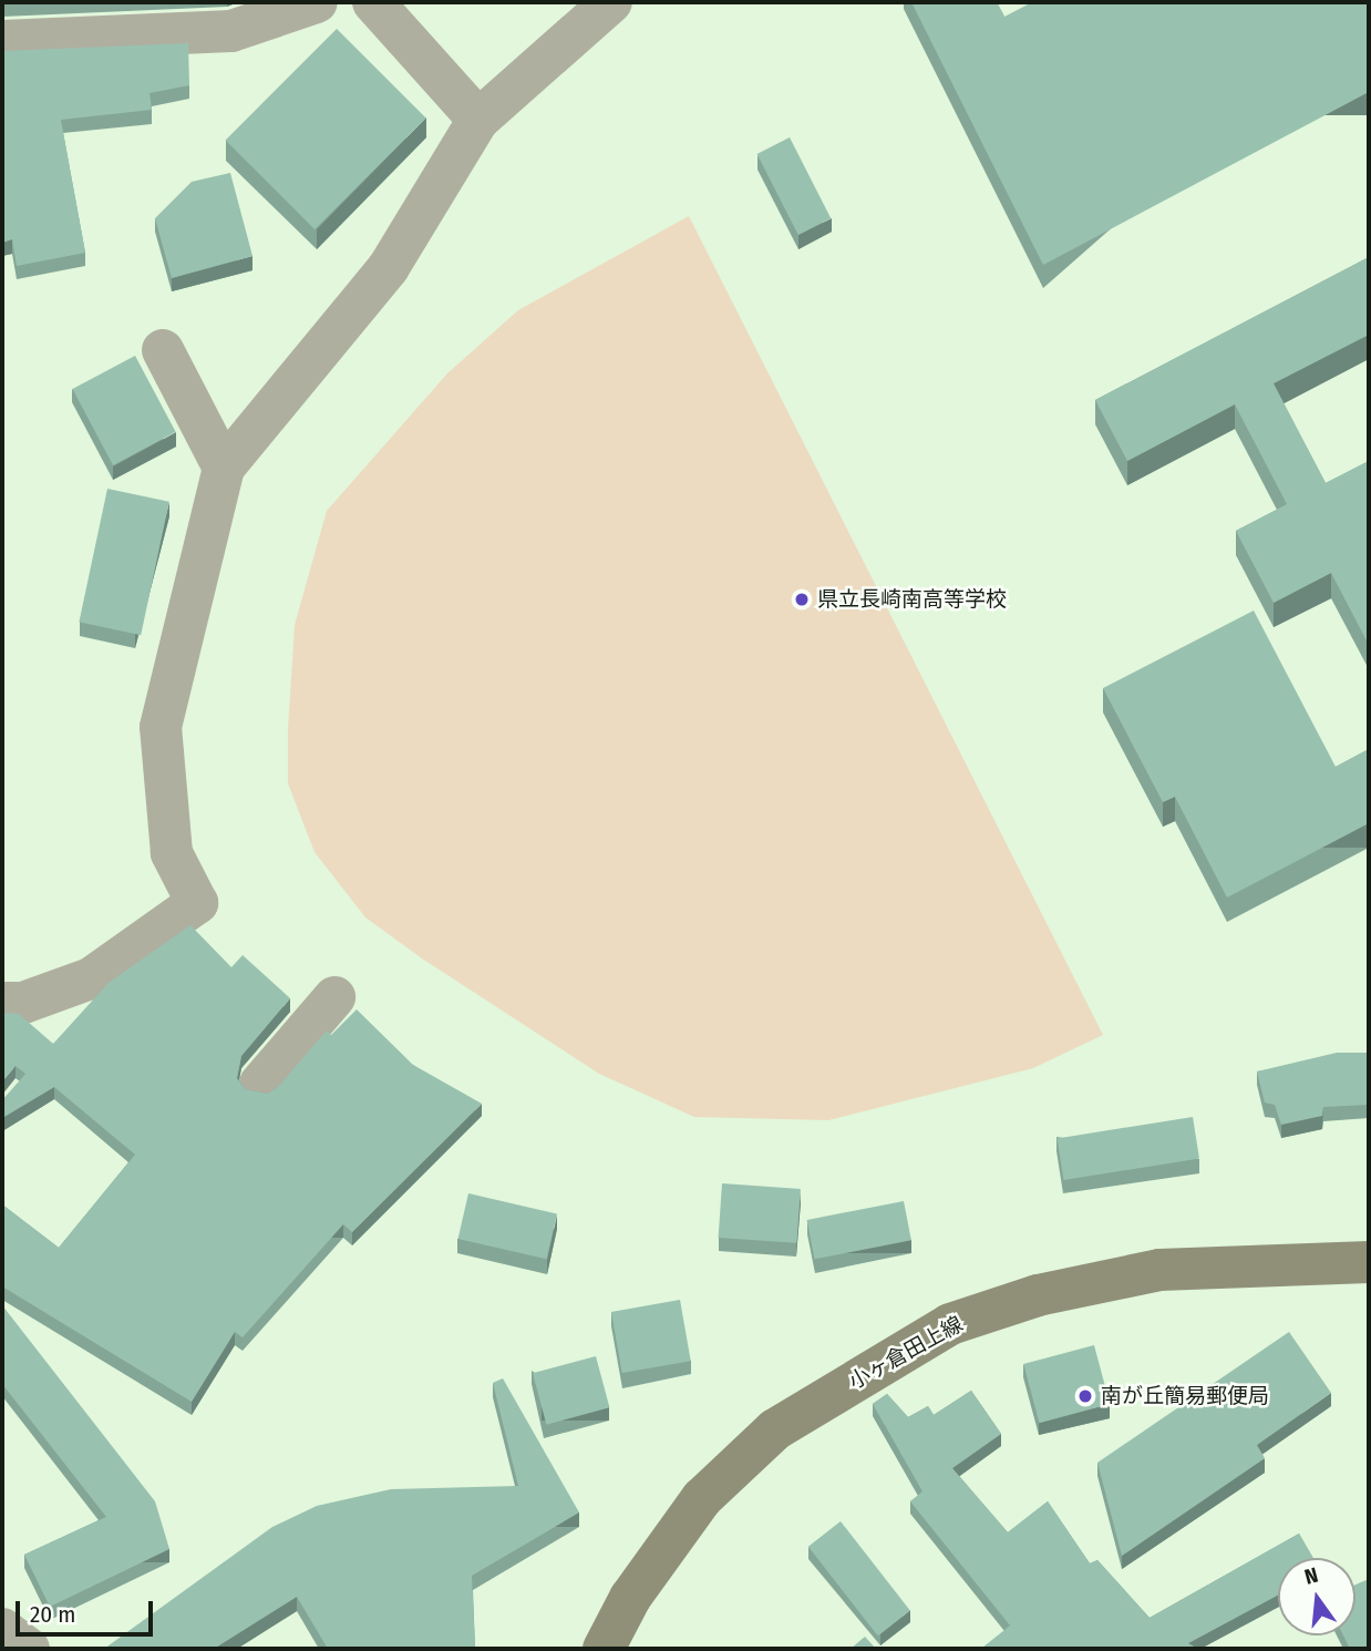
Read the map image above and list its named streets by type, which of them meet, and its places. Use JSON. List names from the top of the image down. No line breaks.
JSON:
{"streets":{"main road":["小ヶ倉田上線"]},"places":["県立長崎南高等学校","南が丘簡易郵便局"],"scale_bar":"20 m","north":"top"}
